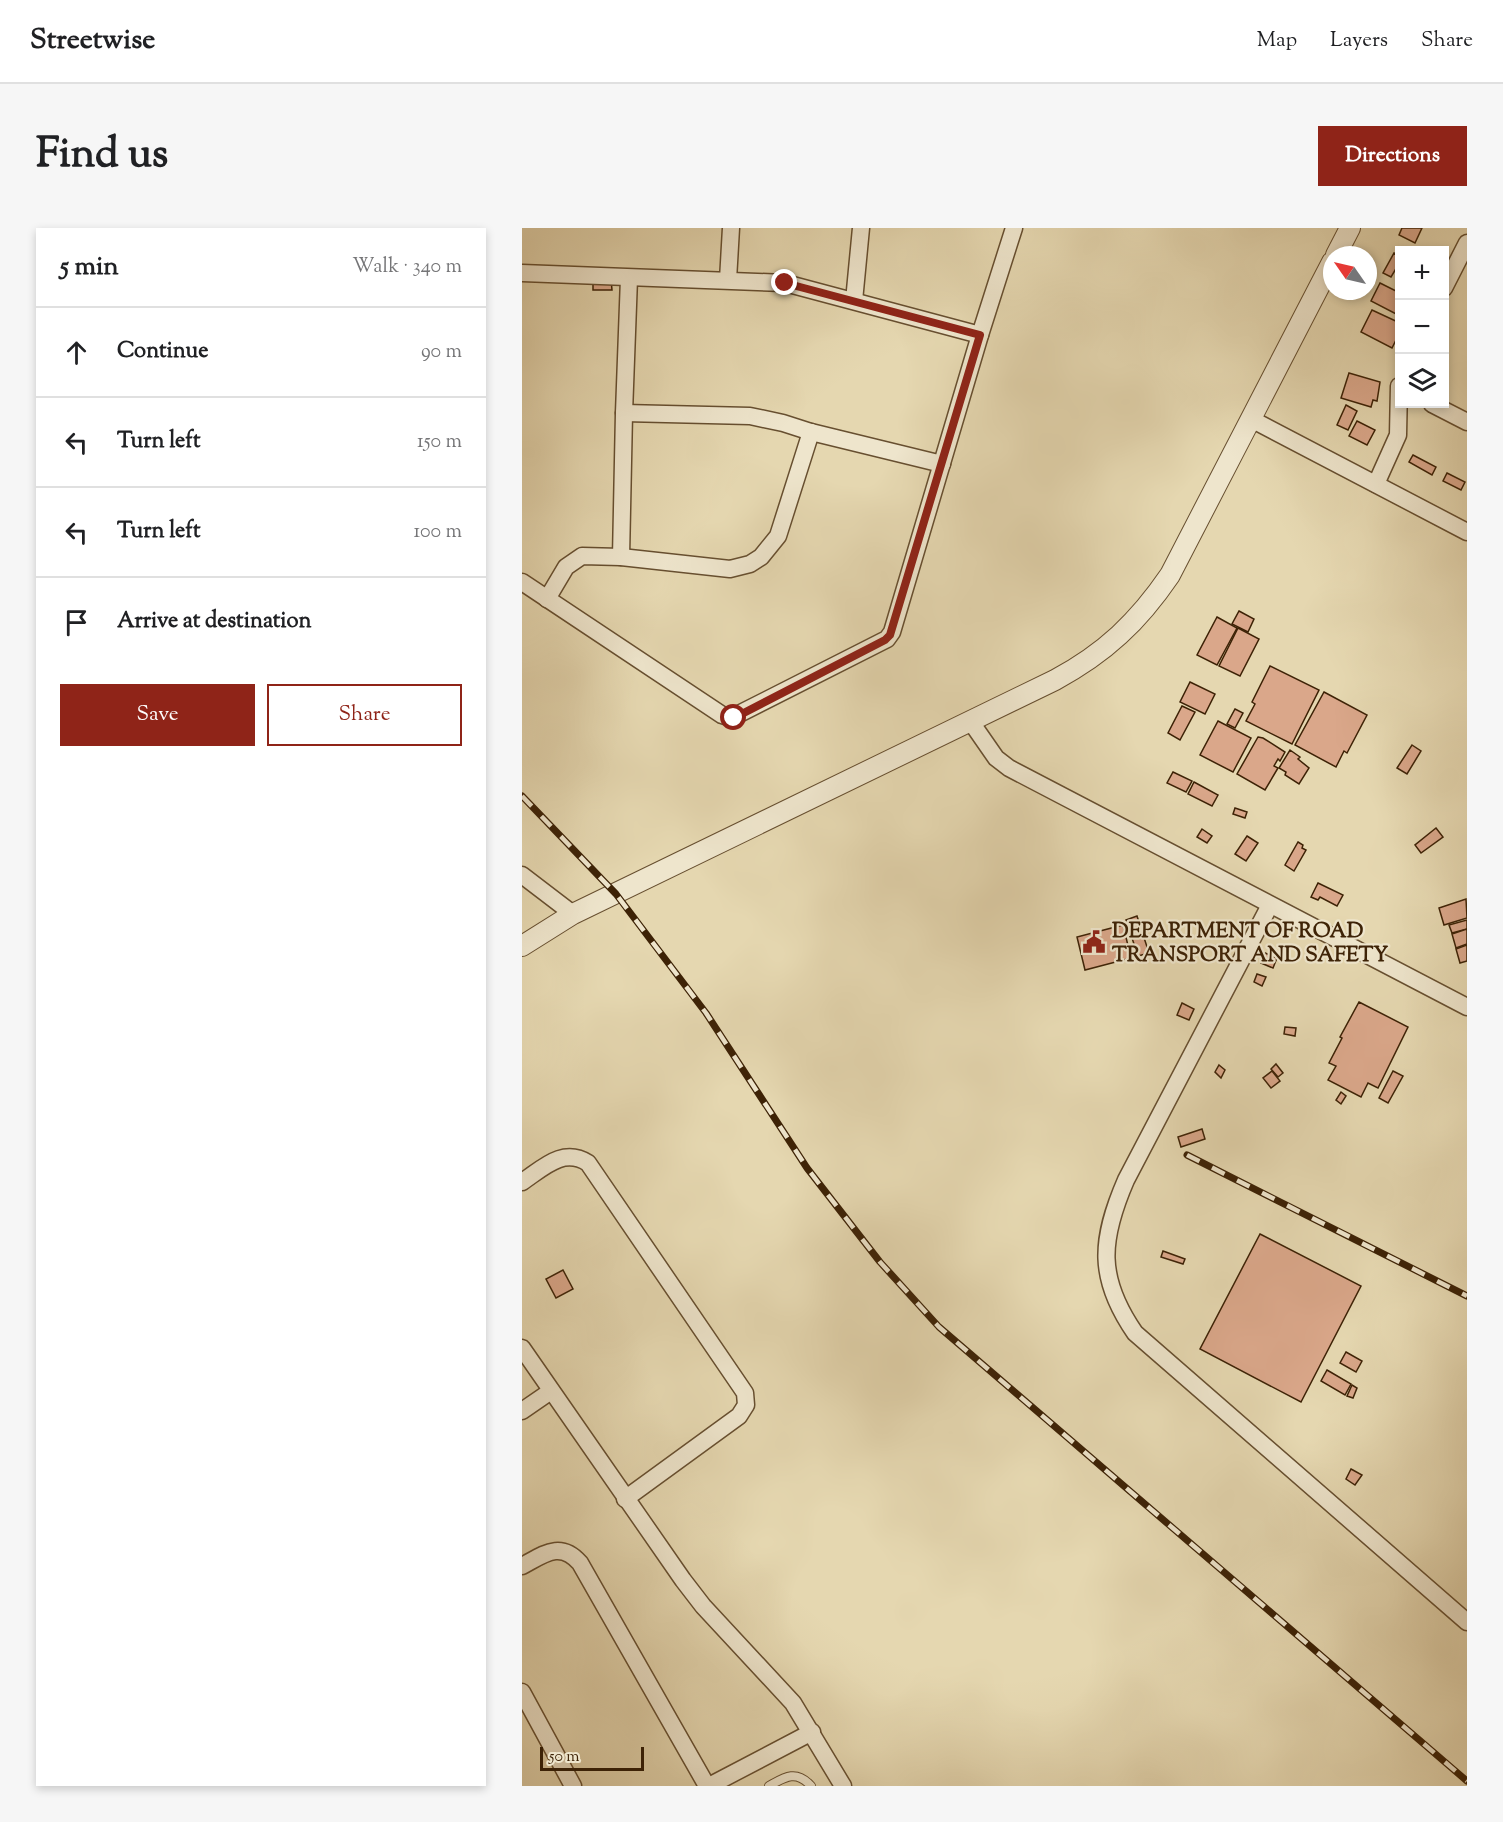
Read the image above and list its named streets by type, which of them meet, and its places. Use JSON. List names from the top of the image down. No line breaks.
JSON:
{"places":{"public building":["DEPARTMENT OF ROAD TRANSPORT AND SAFETY"]},"scale_bar":"50 m","north":"top left","page":{"header":"Streetwise","nav":["Map","Layers","Share"],"title":"Find us","buttons":["Directions",["Save","Share"]],"heading":["5 min","Walk · 340 m"],"map_buttons":["+","−"],"list":[["Continue","90 m"],["Turn left","150 m"],["Turn left","100 m"],"Arrive at destination"],"scale":"50 m"}}
